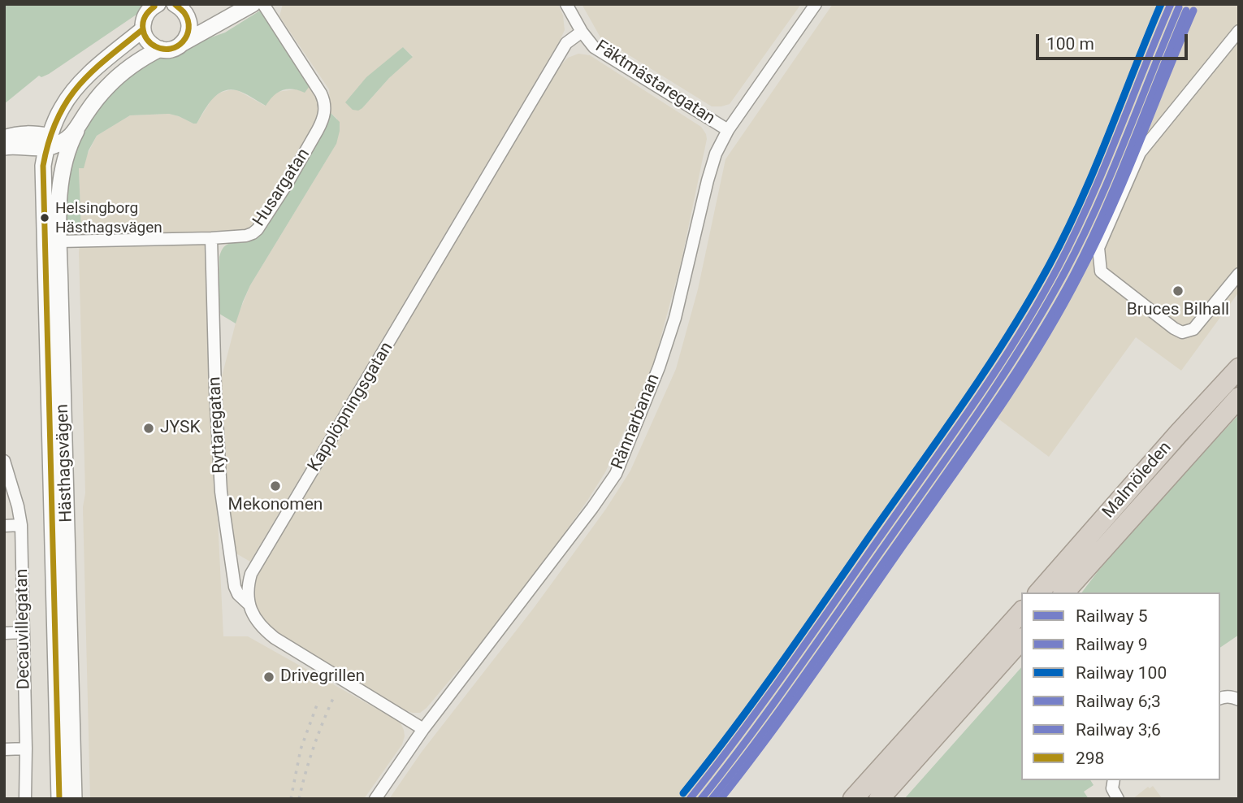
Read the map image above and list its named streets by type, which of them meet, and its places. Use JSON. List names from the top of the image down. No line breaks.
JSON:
{"streets":{"highway":["Malmöleden"],"main road":["Hästhagsvägen"],"street":["Fäktmästaregatan","Husargatan","Kapplöpningsgatan","Rännarbanan","Ryttaregatan","Decauvillegatan"]},"crossings":[["Fäktmästaregatan","Kapplöpningsgatan"],["Fäktmästaregatan","Rännarbanan"],["Husargatan","Ryttaregatan"],["Husargatan","Hästhagsvägen"],["Kapplöpningsgatan","Ryttaregatan"]],"places":["Helsingborg Hästhagsvägen","Bruces Bilhall","JYSK","Mekonomen","Drivegrillen"],"lines":["rail line 5","rail line 100","transit line 298","rail line 9","rail line 6;3","rail line 3;6"],"legend":["Railway 5","Railway 9","Railway 100","Railway 6;3","Railway 3;6","298"],"scale_bar":"100 m"}
